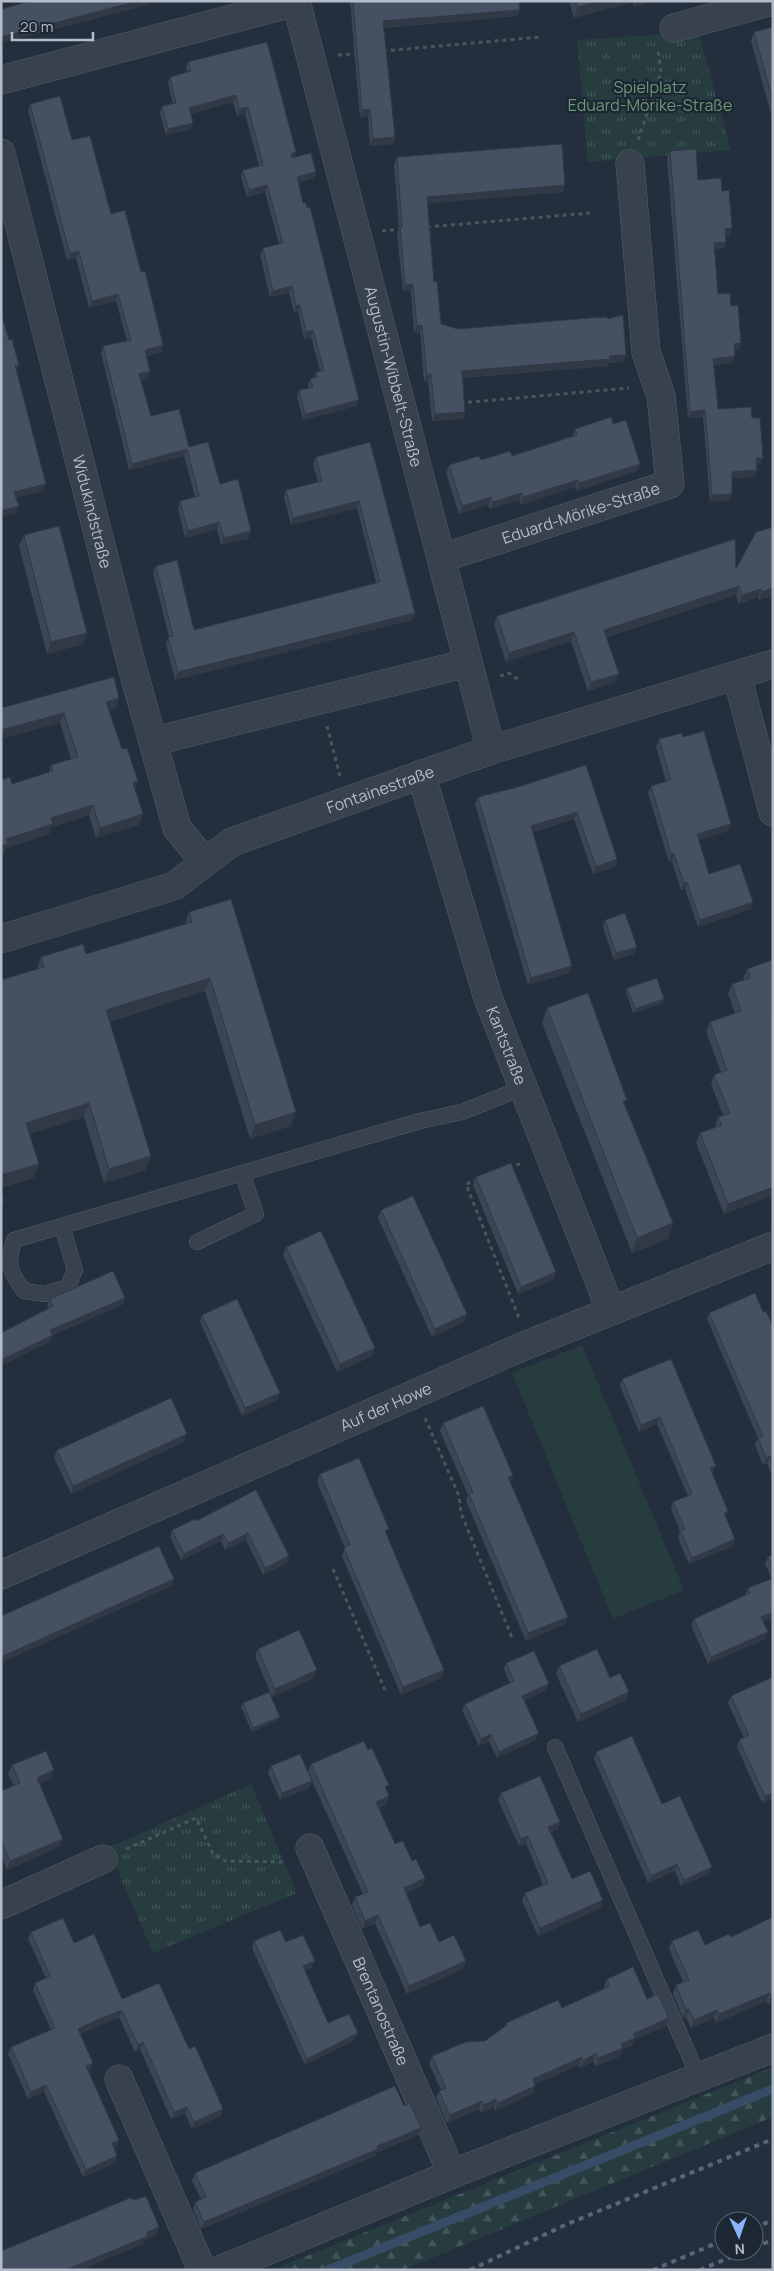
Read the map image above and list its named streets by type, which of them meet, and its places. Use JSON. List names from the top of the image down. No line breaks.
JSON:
{"streets":{"street":["Augustin-Wibbelt-Straße","Widukindstraße","Eduard-Mörike-Straße","Fontainestraße","Kantstraße","Auf der Howe","Brentanostraße"]},"crossings":[["Augustin-Wibbelt-Straße","Eduard-Mörike-Straße"],["Augustin-Wibbelt-Straße","Fontainestraße"],["Widukindstraße","Fontainestraße"],["Fontainestraße","Kantstraße"],["Kantstraße","Auf der Howe"]],"parks":["Spielplatz Eduard-Mörike-Straße"],"scale_bar":"20 m","north":"bottom"}
